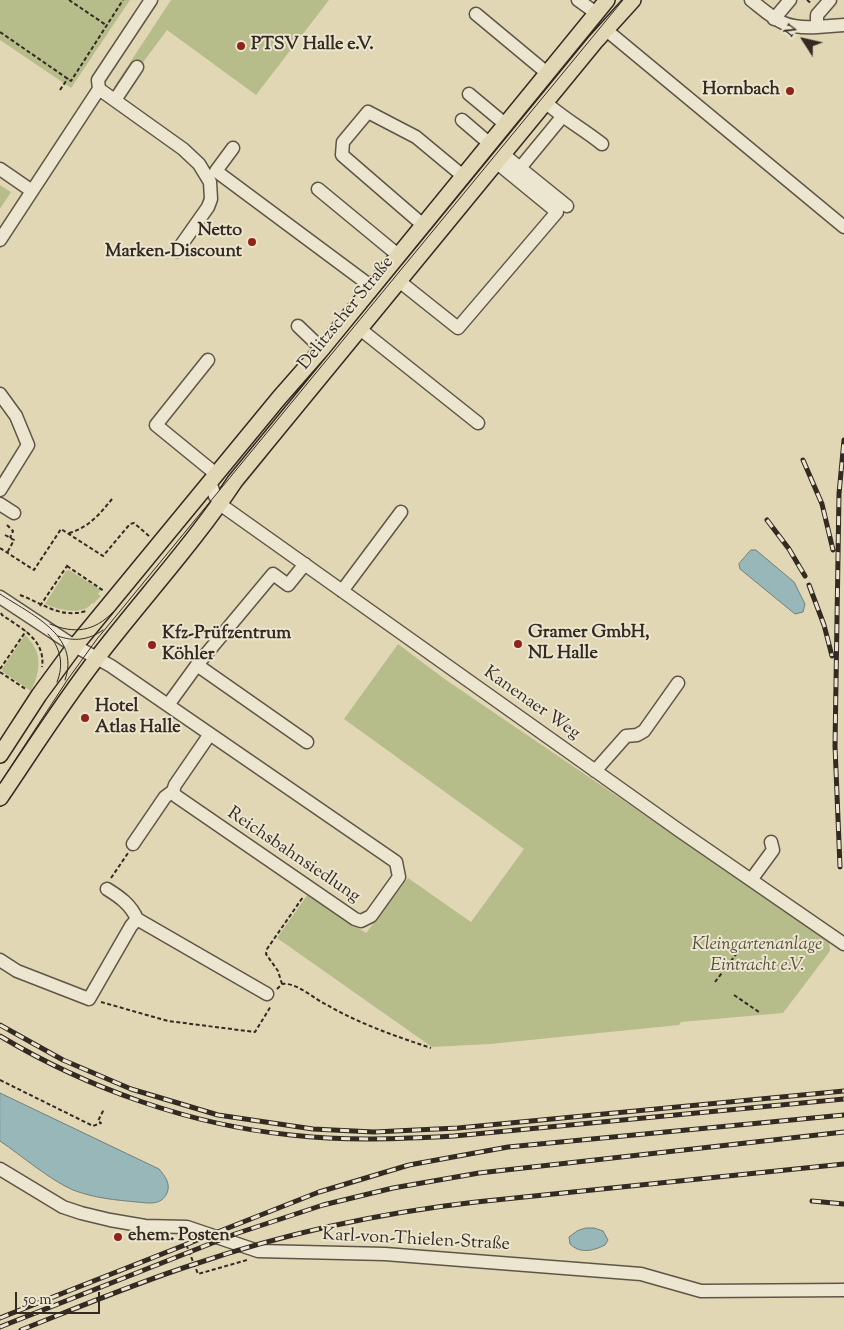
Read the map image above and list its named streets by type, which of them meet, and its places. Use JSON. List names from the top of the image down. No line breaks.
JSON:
{"streets":{"main road":["Delitzscher Straße"],"street":["Kanenaer Weg","Reichsbahnsiedlung","Karl-von-Thielen-Straße"]},"crossings":[["Delitzscher Straße","Kanenaer Weg"]],"parks":["Kleingartenanlage Eintracht e.V."],"places":["PTSV Halle e.V.","Hornbach","Netto Marken-Discount","Gramer GmbH, NL Halle","Kfz-Prüfzentrum Köhler","Hotel Atlas Halle","ehem. Posten"],"scale_bar":"50 m","north":"top left"}
